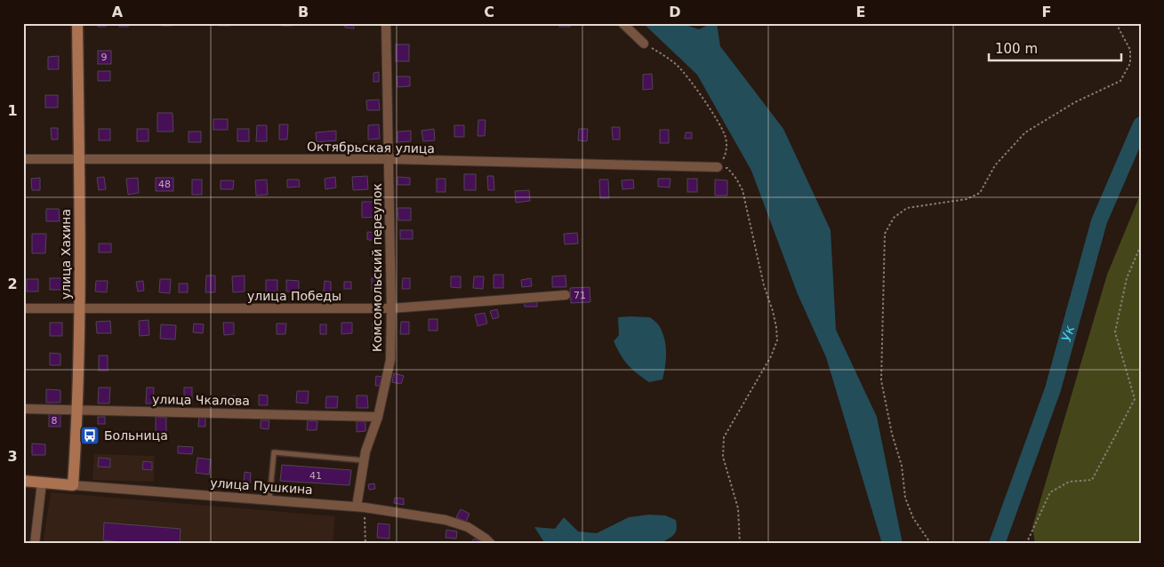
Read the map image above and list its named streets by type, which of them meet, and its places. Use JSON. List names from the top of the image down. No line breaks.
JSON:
{"streets":{"street":["Октябрьская улица","улица Хахина","Комсомольский переулок","улица Победы","улица Чкалова","улица Пушкина"]},"crossings":[["Октябрьская улица","улица Хахина"],["Октябрьская улица","Комсомольский переулок"],["улица Хахина","улица Победы"],["улица Хахина","улица Чкалова"],["улица Хахина","улица Пушкина"],["Комсомольский переулок","улица Победы"],["Комсомольский переулок","улица Чкалова"],["Комсомольский переулок","улица Пушкина"]],"water":["Ук"],"places":{"bus stop":["Больница"]},"house_numbers":["9","48","71","8","41"],"scale_bar":"100 m","grid":{"columns":["A","B","C","D","E","F"],"rows":["1","2","3"]}}
